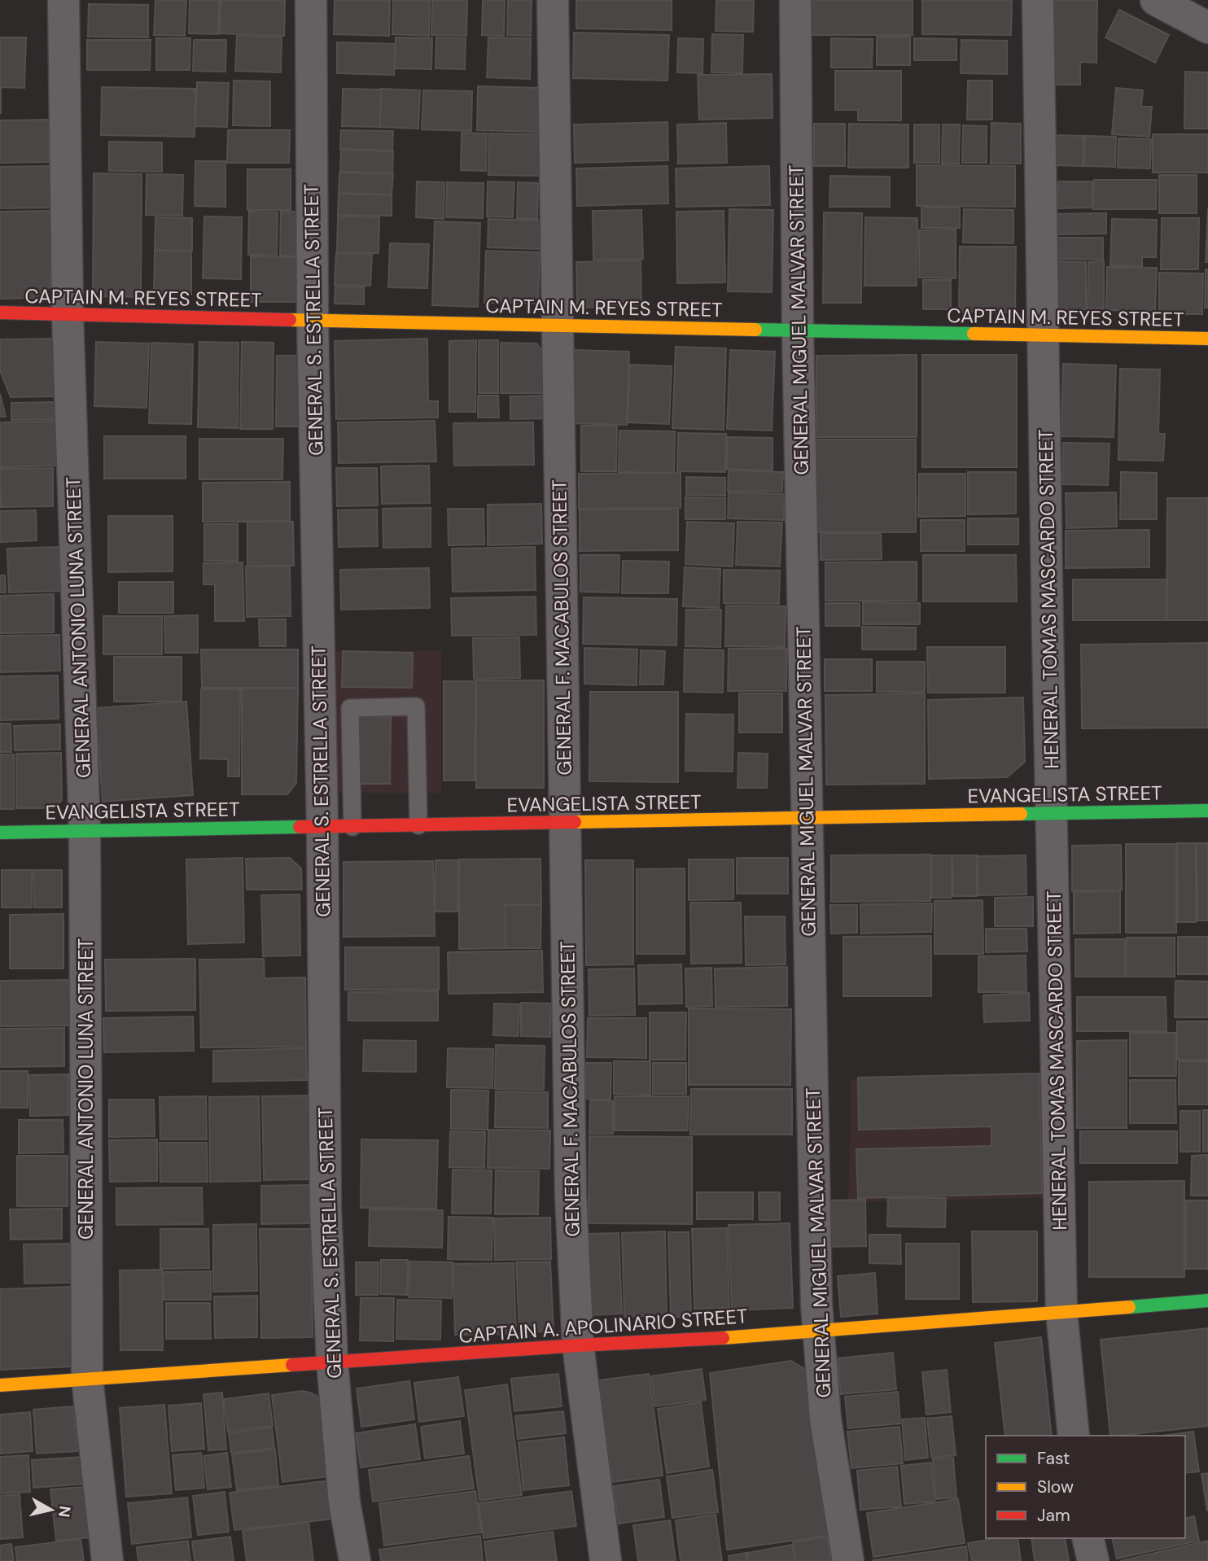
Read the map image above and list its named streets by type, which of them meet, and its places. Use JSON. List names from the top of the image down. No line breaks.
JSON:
{"streets":{"street":["CAPTAIN M. REYES STREET","GENERAL S. ESTRELLA STREET","GENERAL MIGUEL MALVAR STREET","HENERAL TOMAS MASCARDO STREET","GENERAL ANTONIO LUNA STREET","GENERAL F. MACABULOS STREET","EVANGELISTA STREET","CAPTAIN A. APOLINARIO STREET"]},"crossings":[["CAPTAIN M. REYES STREET","GENERAL S. ESTRELLA STREET"],["CAPTAIN M. REYES STREET","GENERAL MIGUEL MALVAR STREET"],["CAPTAIN M. REYES STREET","HENERAL TOMAS MASCARDO STREET"],["CAPTAIN M. REYES STREET","GENERAL ANTONIO LUNA STREET"],["CAPTAIN M. REYES STREET","GENERAL F. MACABULOS STREET"],["GENERAL S. ESTRELLA STREET","EVANGELISTA STREET"],["GENERAL S. ESTRELLA STREET","CAPTAIN A. APOLINARIO STREET"],["GENERAL MIGUEL MALVAR STREET","EVANGELISTA STREET"],["GENERAL MIGUEL MALVAR STREET","CAPTAIN A. APOLINARIO STREET"],["HENERAL TOMAS MASCARDO STREET","EVANGELISTA STREET"],["HENERAL TOMAS MASCARDO STREET","CAPTAIN A. APOLINARIO STREET"],["GENERAL ANTONIO LUNA STREET","EVANGELISTA STREET"],["GENERAL ANTONIO LUNA STREET","CAPTAIN A. APOLINARIO STREET"],["GENERAL F. MACABULOS STREET","EVANGELISTA STREET"],["GENERAL F. MACABULOS STREET","CAPTAIN A. APOLINARIO STREET"]],"legend":["Fast","Slow","Jam"],"north":"right"}
